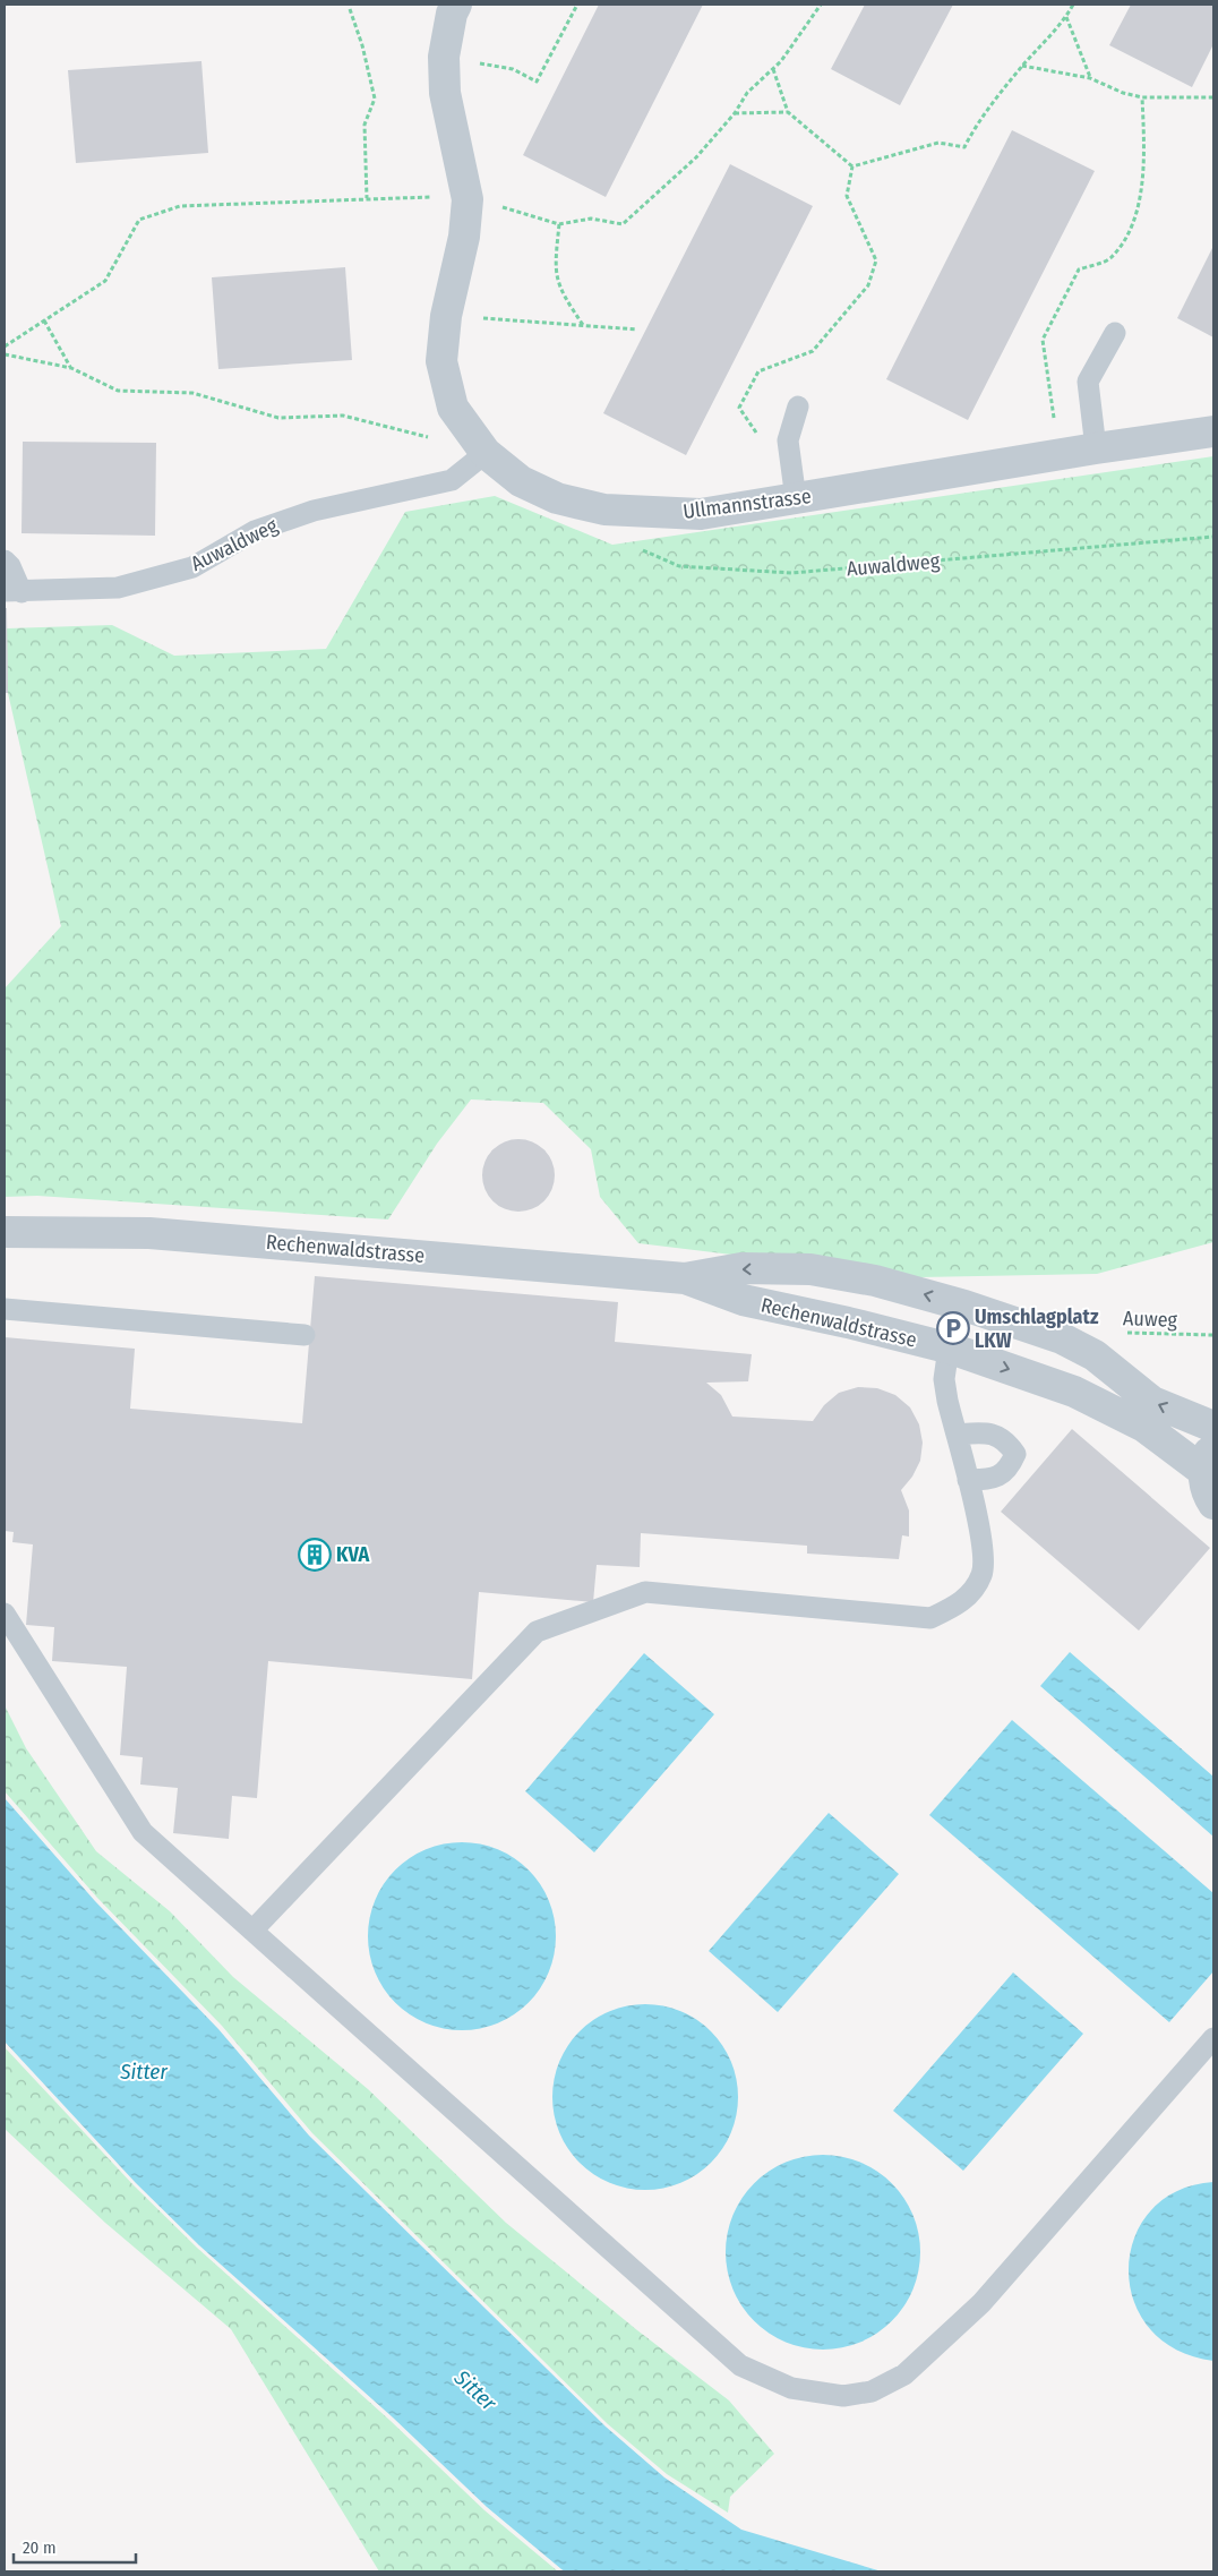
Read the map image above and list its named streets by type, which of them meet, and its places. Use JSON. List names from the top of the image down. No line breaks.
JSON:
{"streets":{"street":["Ullmannstrasse","Rechenwaldstrasse"],"lane":["Auwaldweg"],"path":["Auweg"]},"crossings":[["Ullmannstrasse","Auwaldweg"],["Rechenwaldstrasse","Auweg"]],"water":["Sitter"],"places":{"parking":["Umschlagplatz LKW"],"building":["KVA"]},"scale_bar":"20 m"}
